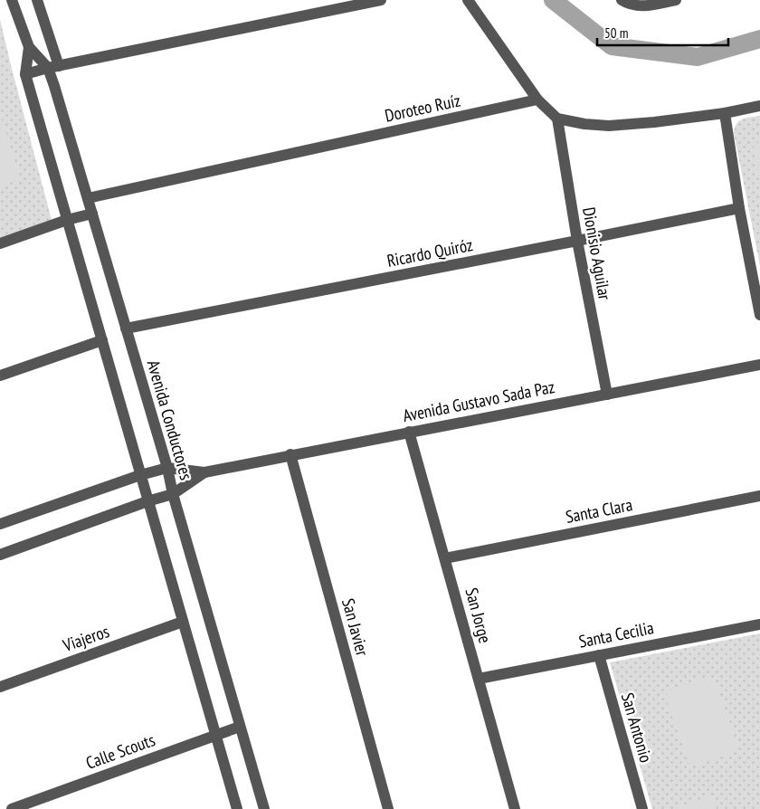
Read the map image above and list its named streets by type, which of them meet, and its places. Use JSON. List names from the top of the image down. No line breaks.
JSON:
{"streets":{"street":["Doroteo Ruíz","Ricardo Quiróz","Dionisio Aguilar","Avenida Gustavo Sada Paz","Avenida Conductores","Santa Clara","San Jorge","San Javier","Santa Cecilia","Viajeros","San Antonio","Calle Scouts"]},"crossings":[["Doroteo Ruíz","Avenida Conductores"],["Ricardo Quiróz","Dionisio Aguilar"],["Ricardo Quiróz","Avenida Conductores"],["Dionisio Aguilar","Avenida Gustavo Sada Paz"],["Avenida Gustavo Sada Paz","Avenida Conductores"],["Avenida Gustavo Sada Paz","San Jorge"],["Avenida Gustavo Sada Paz","San Javier"],["Avenida Conductores","Viajeros"],["Avenida Conductores","Calle Scouts"],["Santa Clara","San Jorge"],["San Jorge","Santa Cecilia"],["Santa Cecilia","San Antonio"]],"scale_bar":"50 m"}
